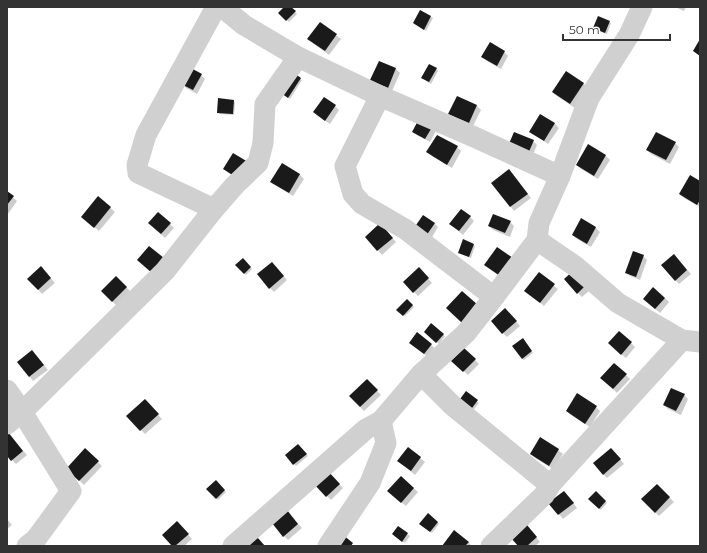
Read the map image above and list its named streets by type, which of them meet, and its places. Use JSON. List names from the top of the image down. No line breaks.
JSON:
{"scale_bar":"50 m"}
